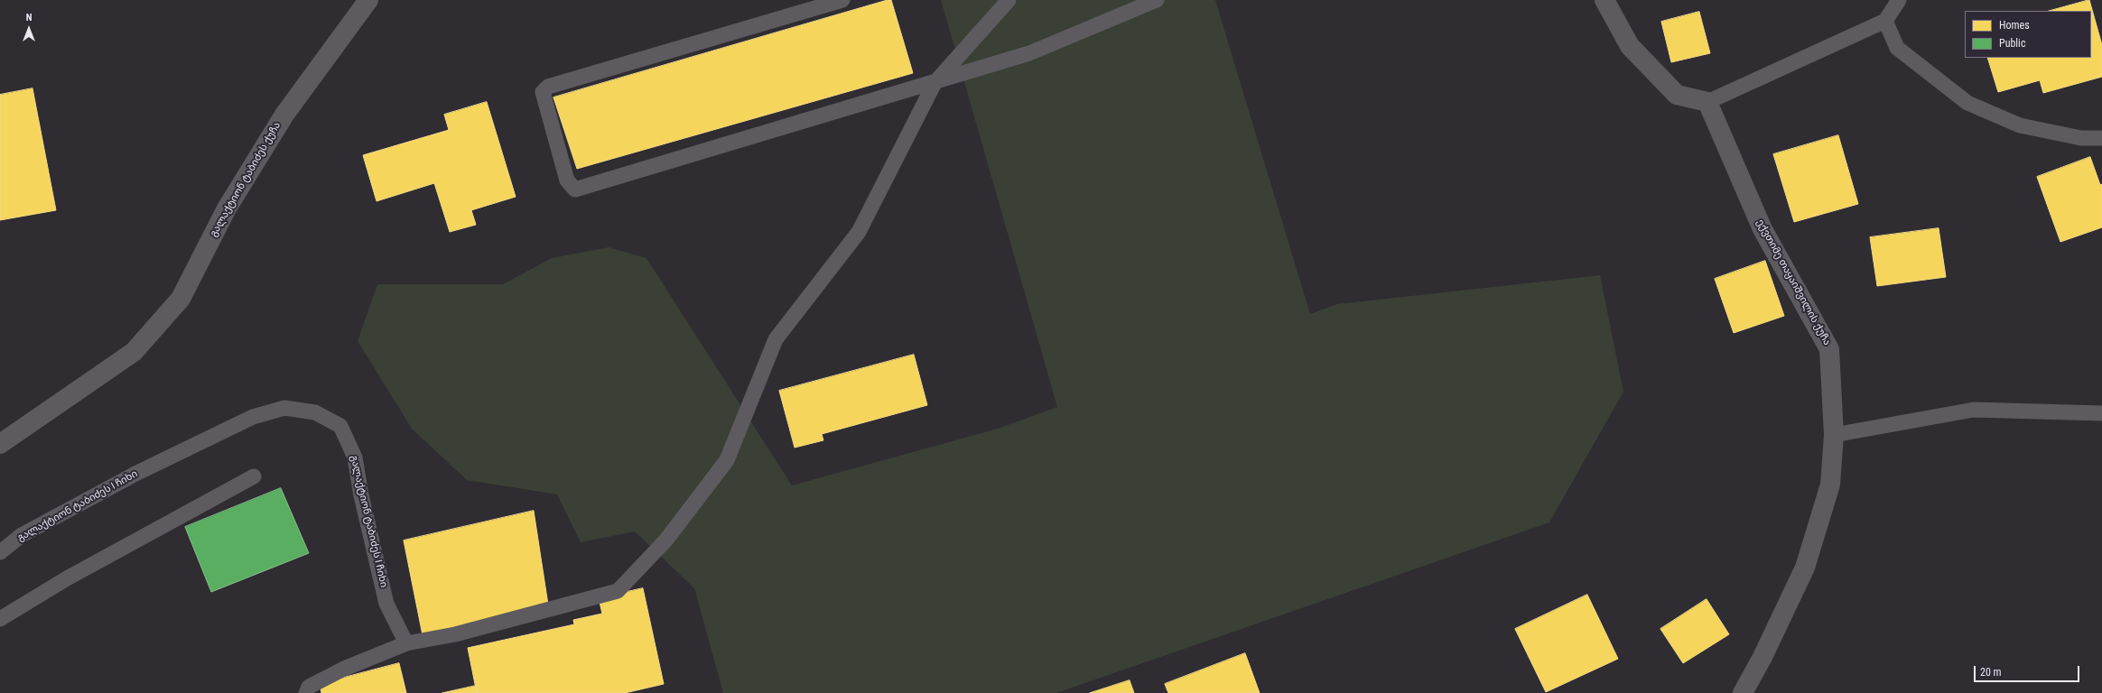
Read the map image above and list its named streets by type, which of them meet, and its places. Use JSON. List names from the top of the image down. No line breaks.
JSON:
{"streets":{"street":["გალაქტიონ ტაბიძეს ქუჩა","ექვთიმე თაყაიშვილის ქუჩა"],"lane":["გალაქტიონ ტაბიძეს I ჩიხი"]},"legend":["Homes","Public"],"scale_bar":"20 m","north":"top"}
